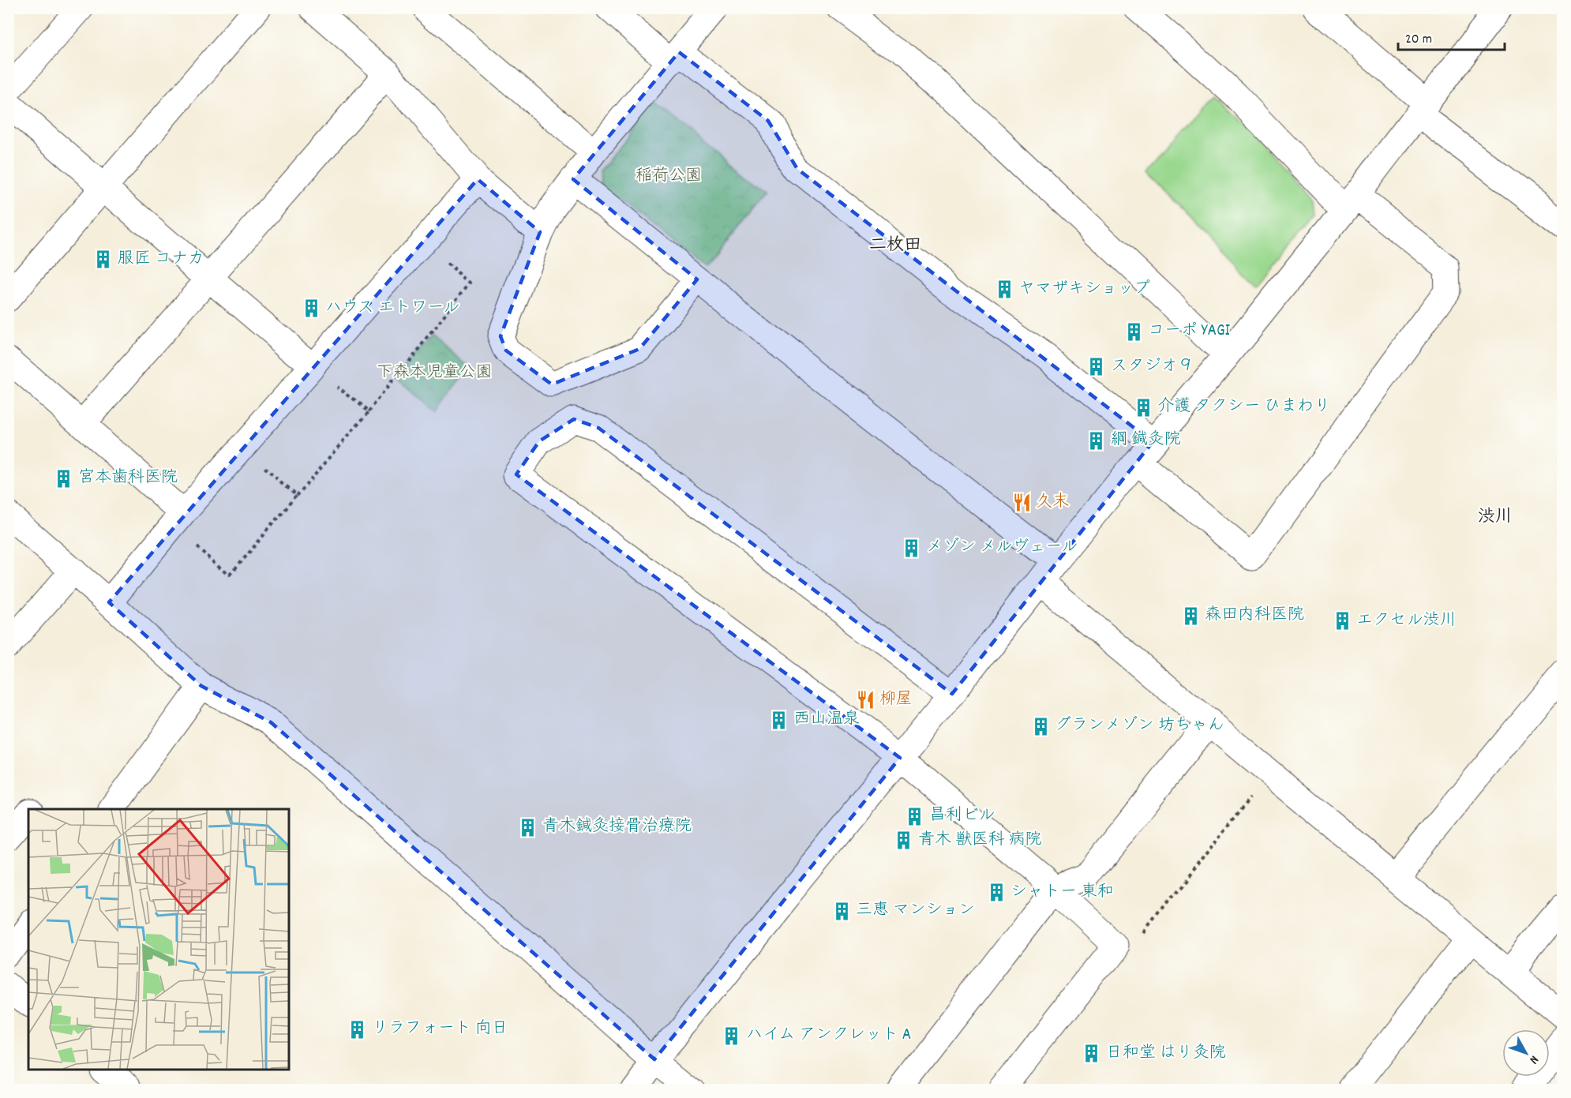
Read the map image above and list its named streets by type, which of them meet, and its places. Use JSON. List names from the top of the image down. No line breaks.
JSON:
{"districts":["二枚田","渋川"],"parks":["稲荷公園","下森本児童公園"],"places":{"building":["服匠 コナカ","ヤマザキショップ","ハウス エトワール","コーポ YAGI","スタジオ９","介護 タクシー ひまわり","綱 鍼灸院","宮本歯科医院","メゾン メルヴェール","森田内科医院","エクセル渋川","西山温泉","グランメゾン 坊ちゃん","昌利ビル","青木鍼灸接骨治療院","青木 獣医科 病院","シャトー 東和","三恵 マンション","リラフォート 向日","ハイム アンクレット A","日和堂 はり灸院"],"restaurant":["久末","柳屋"]},"scale_bar":"20 m","north":"bottom right"}
